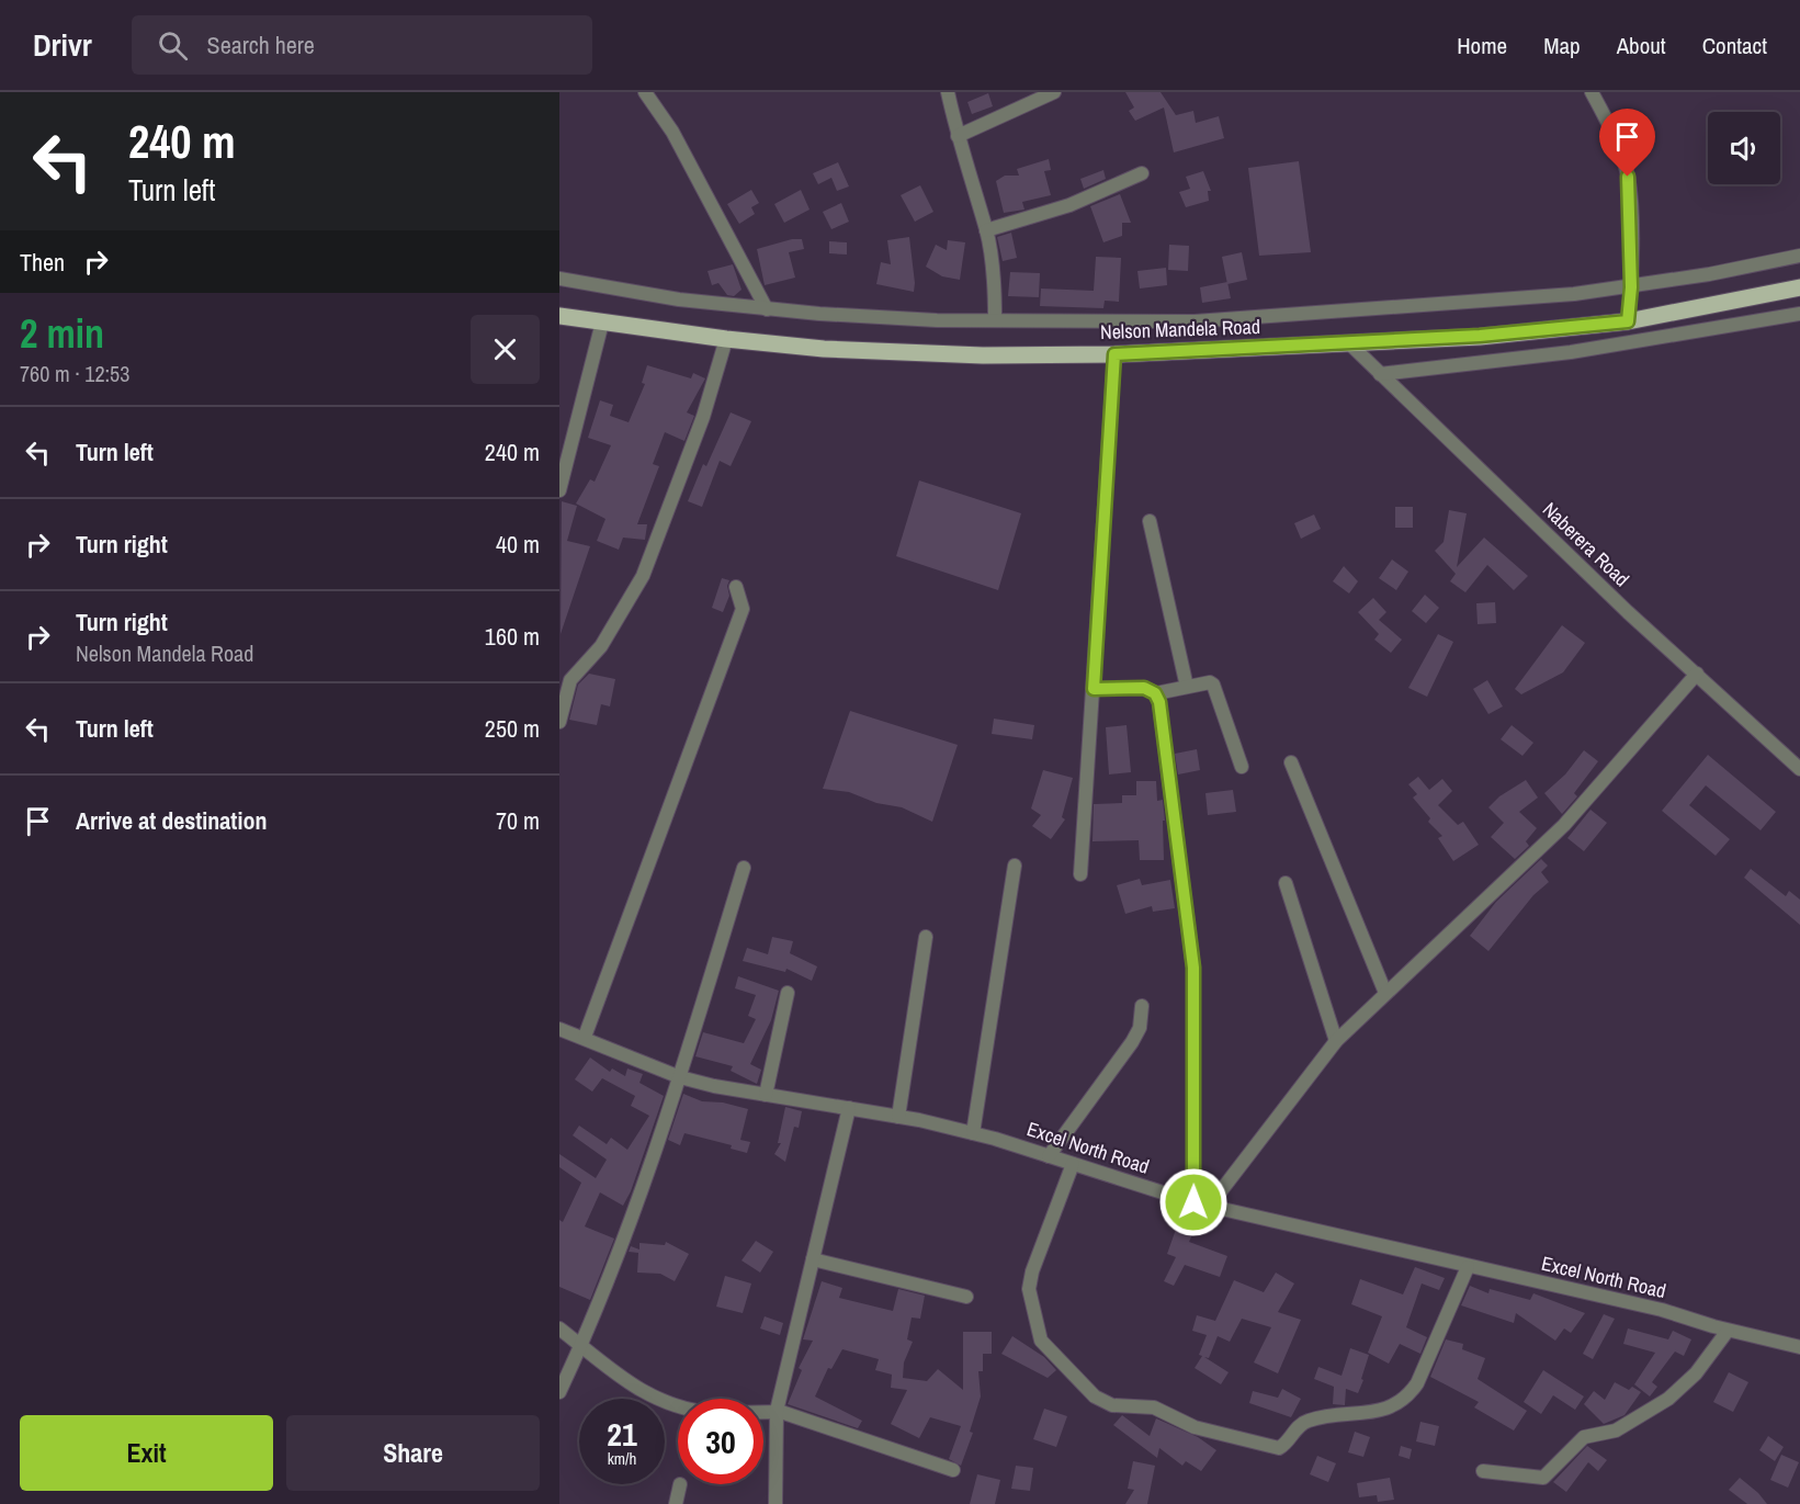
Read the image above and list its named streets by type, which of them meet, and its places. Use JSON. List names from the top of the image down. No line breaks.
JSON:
{"streets":{"main road":["Nelson Mandela Road"],"street":["Naberera Road","Excel North Road"]},"crossings":[["Nelson Mandela Road","Naberera Road"]],"page":{"header":"Drivr","search":"Search here","nav":["Home","Map","About","Contact"],"turn":["240 m","Turn left"],"then":"Then","heading":["2 min","760 m · 12:53"],"list":[{"name":"Turn left","value":"240 m"},{"name":"Turn right","value":"40 m"},{"name":"Turn right","note":"Nelson Mandela Road","value":"160 m"},{"name":"Turn left","value":"250 m"},{"name":"Arrive at destination","value":"70 m"}],"speed":"21 km/h","limit":"30","buttons":["Exit","Share"]}}
